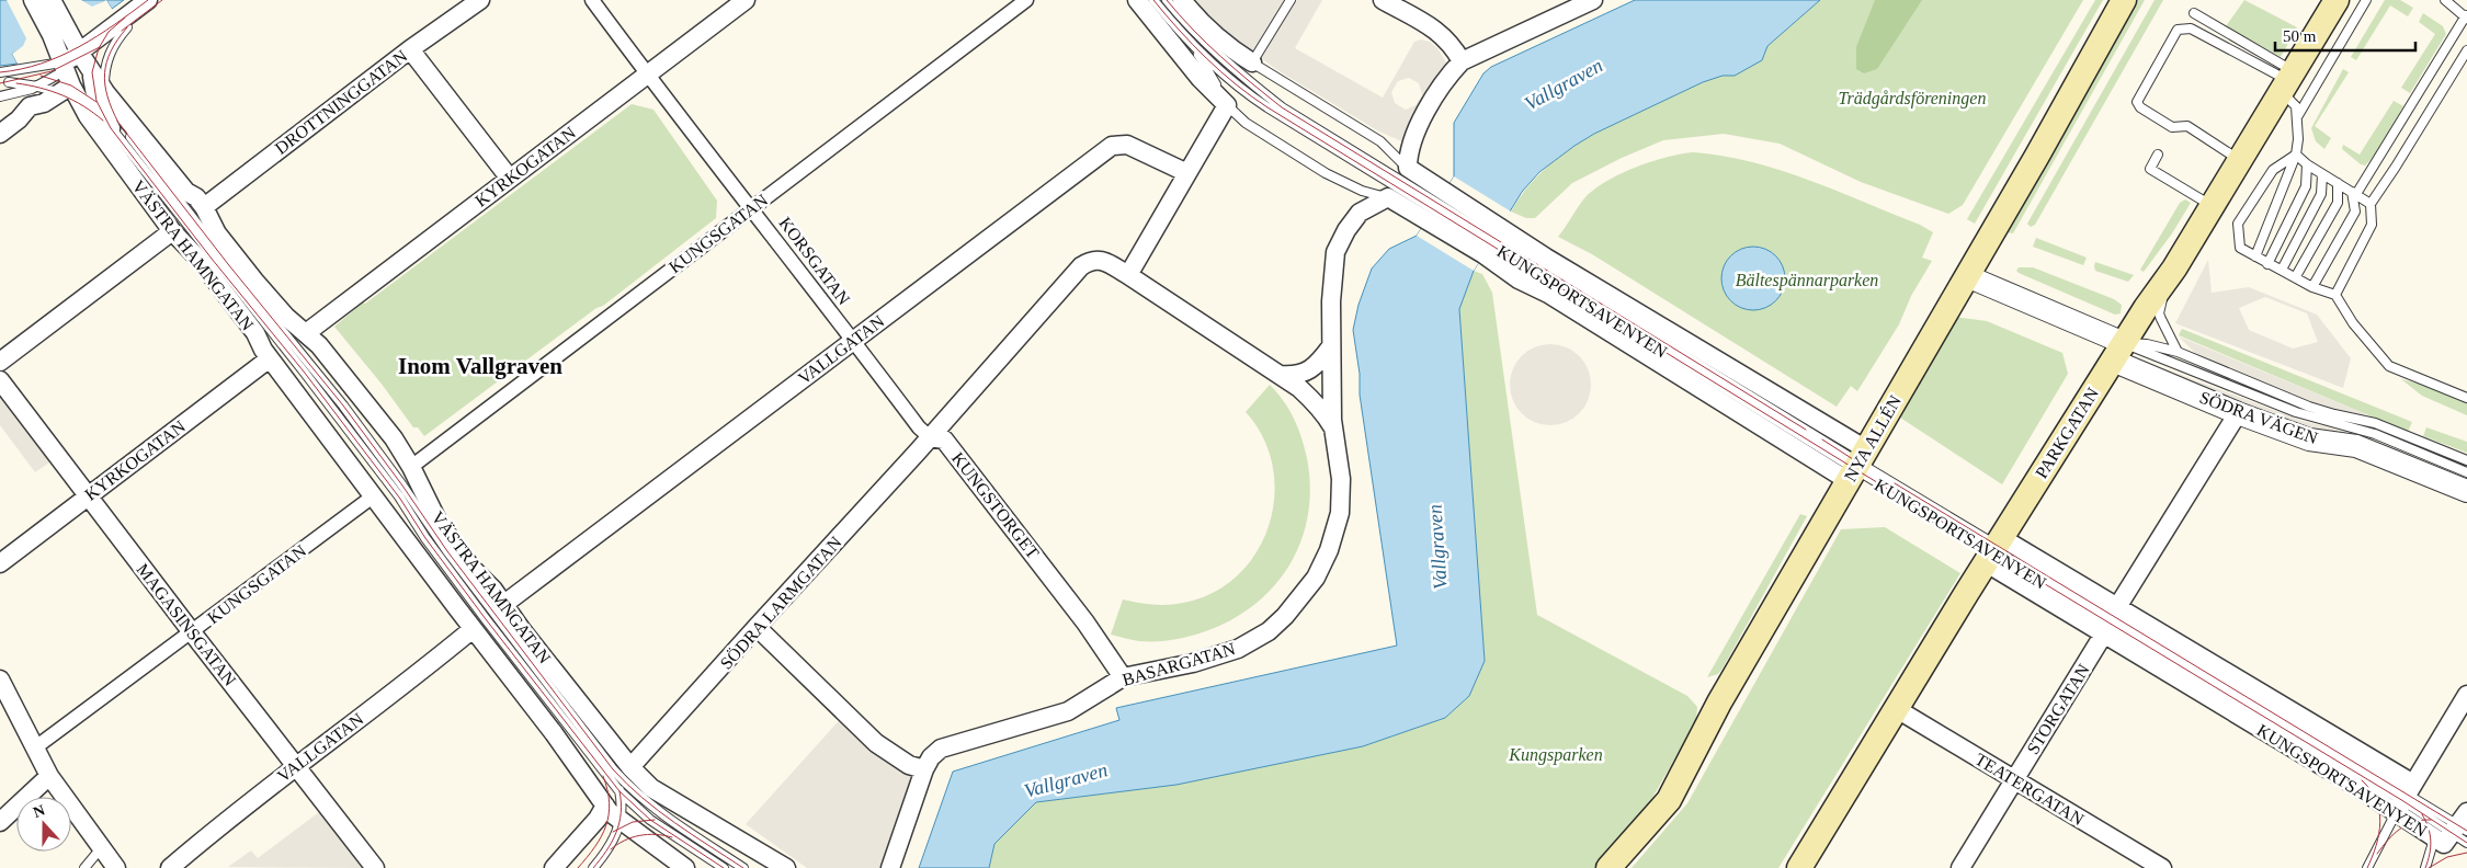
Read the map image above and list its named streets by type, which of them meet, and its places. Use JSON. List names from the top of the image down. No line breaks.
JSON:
{"streets":{"main road":["PARKGATAN","NYA ALLÉN"],"street":["DROTTNINGGATAN","KYRKOGATAN","KUNGSGATAN","VÄSTRA HAMNGATAN","KORSGATAN","KUNGSPORTSAVENYEN","VALLGATAN","SÖDRA VÄGEN","KUNGSTORGET","SÖDRA LARMGATAN","MAGASINSGATAN","BASARGATAN","STORGATAN","TEATERGATAN"]},"crossings":[["DROTTNINGGATAN","VÄSTRA HAMNGATAN"],["KYRKOGATAN","VÄSTRA HAMNGATAN"],["KYRKOGATAN","KORSGATAN"],["KYRKOGATAN","MAGASINSGATAN"],["KUNGSGATAN","VÄSTRA HAMNGATAN"],["KUNGSGATAN","KORSGATAN"],["KUNGSGATAN","MAGASINSGATAN"],["VÄSTRA HAMNGATAN","VALLGATAN"],["VÄSTRA HAMNGATAN","SÖDRA LARMGATAN"],["KORSGATAN","VALLGATAN"],["KORSGATAN","KUNGSTORGET"],["KORSGATAN","SÖDRA LARMGATAN"],["KUNGSPORTSAVENYEN","PARKGATAN"],["KUNGSPORTSAVENYEN","NYA ALLÉN"],["KUNGSPORTSAVENYEN","STORGATAN"],["VALLGATAN","MAGASINSGATAN"],["SÖDRA VÄGEN","PARKGATAN"],["SÖDRA VÄGEN","NYA ALLÉN"],["PARKGATAN","TEATERGATAN"],["KUNGSTORGET","SÖDRA LARMGATAN"],["KUNGSTORGET","BASARGATAN"],["STORGATAN","TEATERGATAN"]],"districts":["Inom Vallgraven"],"water":["Vallgraven"],"parks":["Trädgårdsföreningen","Bältespännarparken","Kungsparken"],"scale_bar":"50 m","north":"top"}
